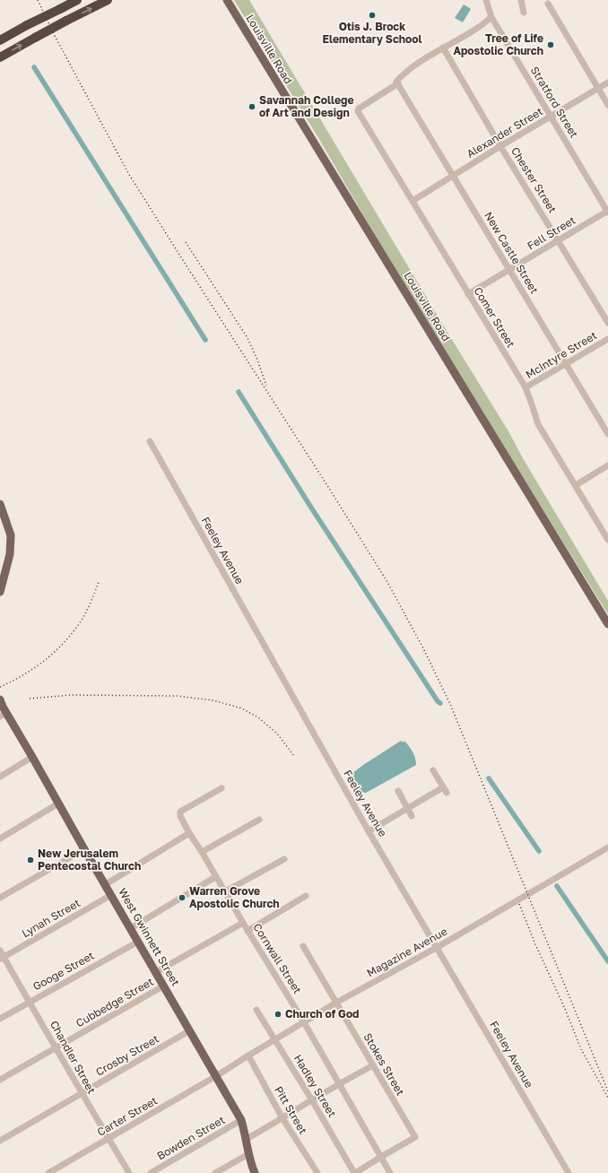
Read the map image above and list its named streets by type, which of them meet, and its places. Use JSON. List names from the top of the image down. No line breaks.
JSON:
{"streets":{"main road":["Louisville Road","West Gwinnett Street"],"street":["Stratford Street","Alexander Street","Chester Street","Fell Street","New Castle Street","Comer Street","McIntyre Street","Feeley Avenue","Lynah Street","Magazine Avenue","Cornwall Street","Googe Street","Cubbedge Street","Crosby Street","Chandler Street","Stokes Street","Hadley Street","Pitt Street","Carter Street","Bowden Street"]},"crossings":[["Stratford Street","Alexander Street"],["Stratford Street","Fell Street"],["Alexander Street","Chester Street"],["Alexander Street","New Castle Street"],["Alexander Street","Comer Street"],["Chester Street","Fell Street"],["Fell Street","New Castle Street"],["Fell Street","Comer Street"],["New Castle Street","Comer Street"],["New Castle Street","McIntyre Street"],["Comer Street","McIntyre Street"],["Feeley Avenue","Magazine Avenue"],["Lynah Street","West Gwinnett Street"],["Lynah Street","Chandler Street"],["West Gwinnett Street","Magazine Avenue"],["West Gwinnett Street","Googe Street"],["West Gwinnett Street","Cubbedge Street"],["West Gwinnett Street","Crosby Street"],["West Gwinnett Street","Carter Street"],["West Gwinnett Street","Bowden Street"],["Magazine Avenue","Cornwall Street"],["Magazine Avenue","Stokes Street"],["Magazine Avenue","Hadley Street"],["Magazine Avenue","Pitt Street"],["Magazine Avenue","Carter Street"],["Cornwall Street","Stokes Street"],["Googe Street","Chandler Street"],["Cubbedge Street","Chandler Street"],["Crosby Street","Chandler Street"],["Chandler Street","Carter Street"]],"places":["Otis J. Brock Elementary School","Tree of Life Apostolic Church","Savannah College of Art and Design","New Jerusalem Pentecostal Church","Warren Grove Apostolic Church","Church of God"]}
